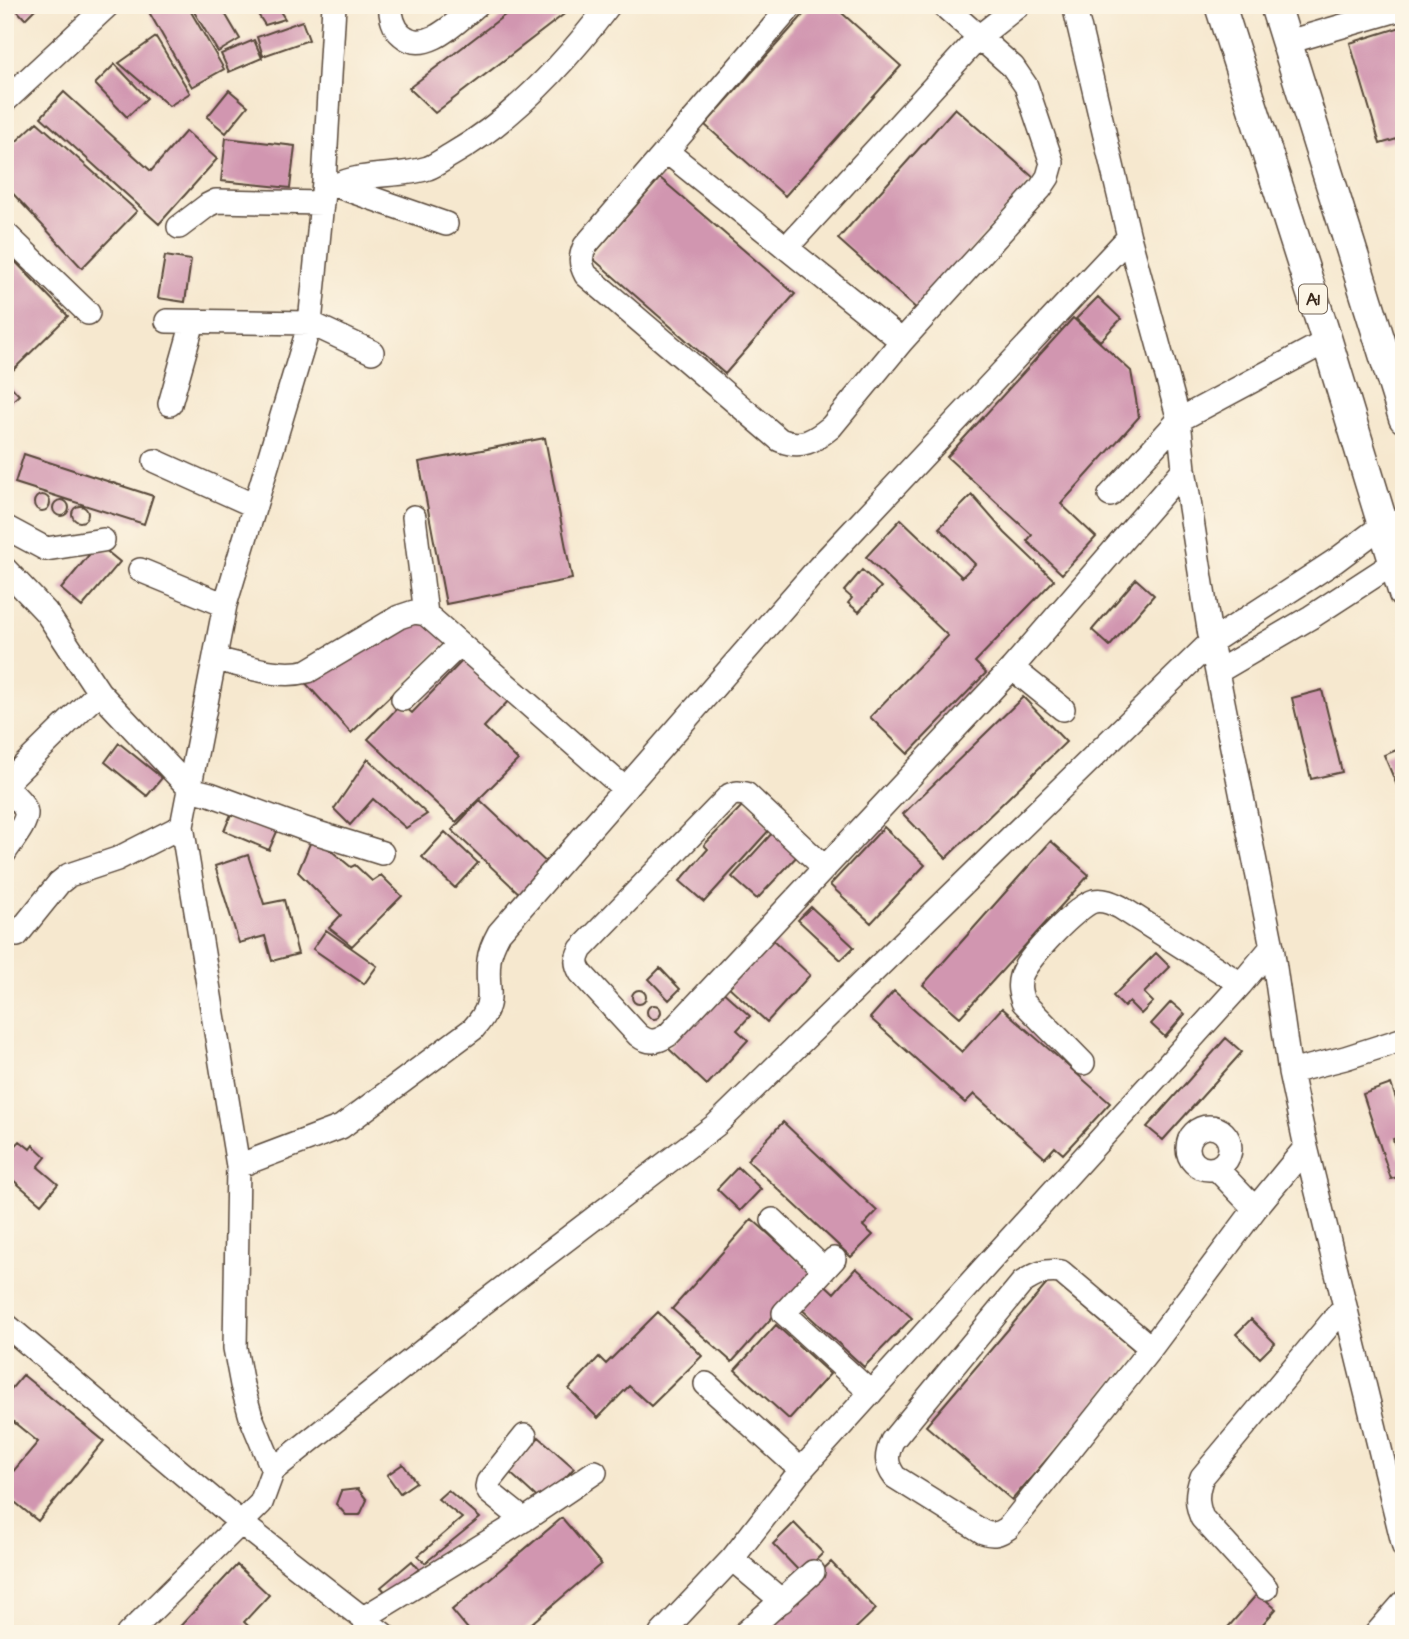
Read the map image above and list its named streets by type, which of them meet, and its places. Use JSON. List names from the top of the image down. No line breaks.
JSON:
{"streets":{"main road":["A1"]}}
